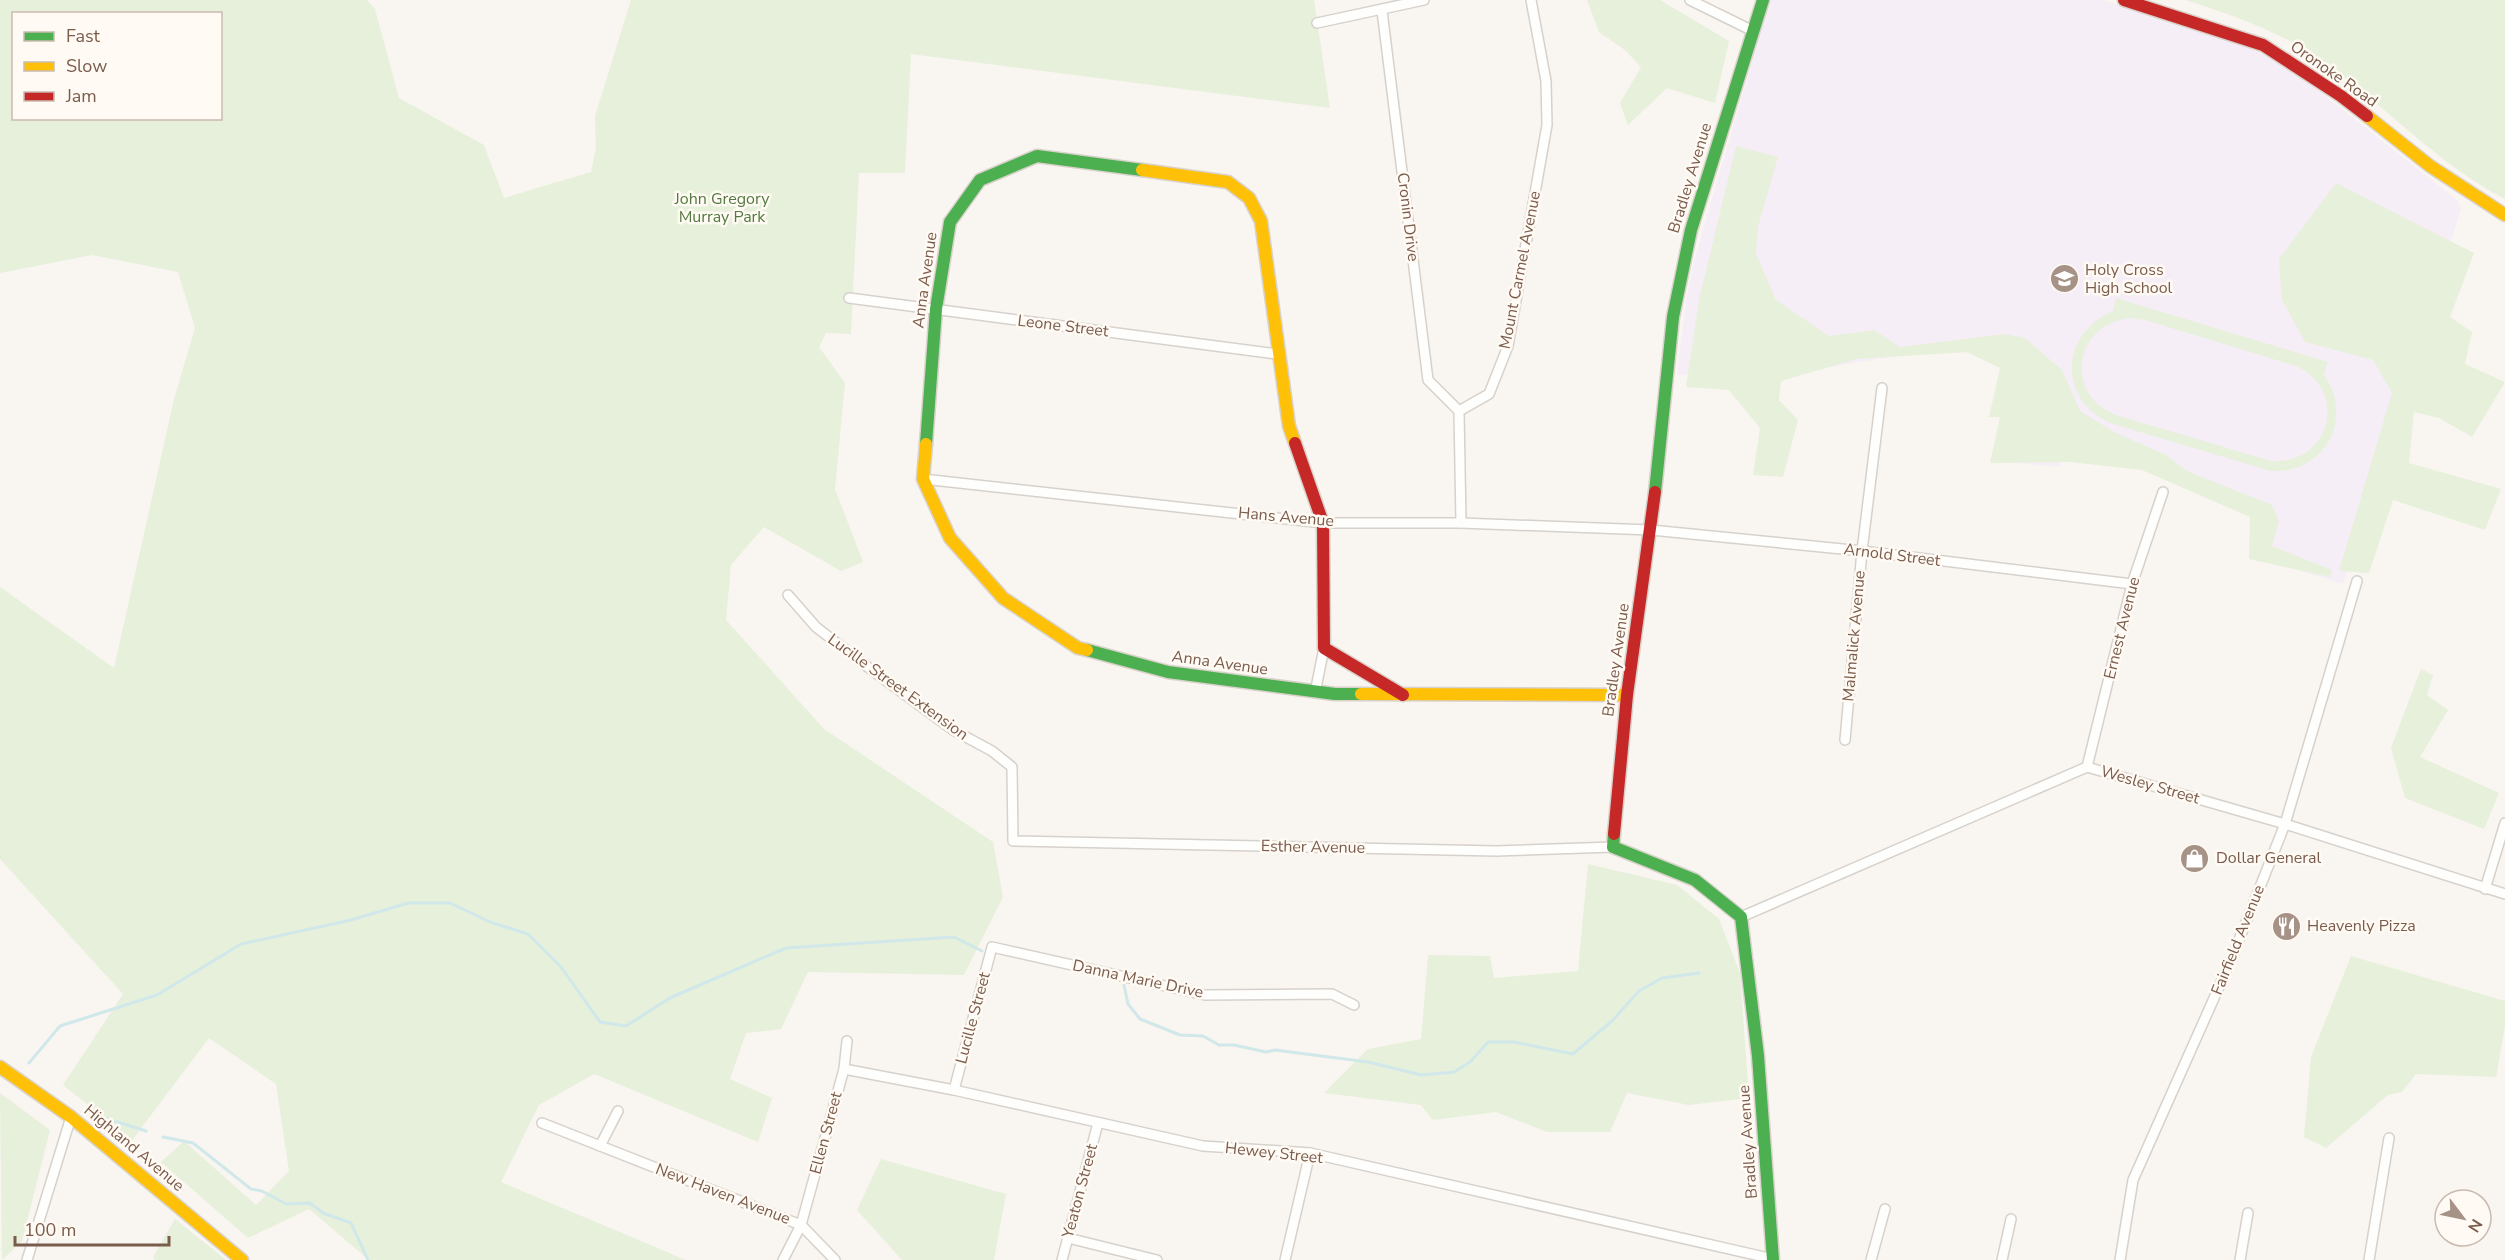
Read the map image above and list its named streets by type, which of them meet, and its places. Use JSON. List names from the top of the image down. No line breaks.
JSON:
{"streets":{"street":["Oronoke Road","Bradley Avenue","Cronin Drive","Mount Carmel Avenue","Anna Avenue","Leone Street","Hans Avenue","Arnold Street","Ernest Avenue","Malmalick Avenue","Lucille Street Extension","Wesley Street","Esther Avenue","Fairfield Avenue","Danna Marie Drive","Lucille Street","Ellen Street","Highland Avenue","Hewey Street","Yeaton Street","New Haven Avenue"]},"crossings":[["Bradley Avenue","Anna Avenue"],["Bradley Avenue","Hans Avenue"],["Bradley Avenue","Arnold Street"],["Bradley Avenue","Wesley Street"],["Bradley Avenue","Esther Avenue"],["Bradley Avenue","Hewey Street"],["Cronin Drive","Mount Carmel Avenue"],["Anna Avenue","Leone Street"],["Anna Avenue","Hans Avenue"],["Hans Avenue","Arnold Street"],["Arnold Street","Ernest Avenue"],["Arnold Street","Malmalick Avenue"],["Ernest Avenue","Wesley Street"],["Lucille Street Extension","Esther Avenue"],["Wesley Street","Fairfield Avenue"],["Danna Marie Drive","Lucille Street"],["Lucille Street","Hewey Street"],["Ellen Street","Hewey Street"],["Ellen Street","New Haven Avenue"],["Hewey Street","Yeaton Street"]],"parks":["John Gregory Murray Park"],"places":{"school or university":["Holy Cross High School"],"shop":["Dollar General"],"restaurant":["Heavenly Pizza"]},"legend":["Fast","Slow","Jam"],"scale_bar":"100 m","north":"bottom right"}
